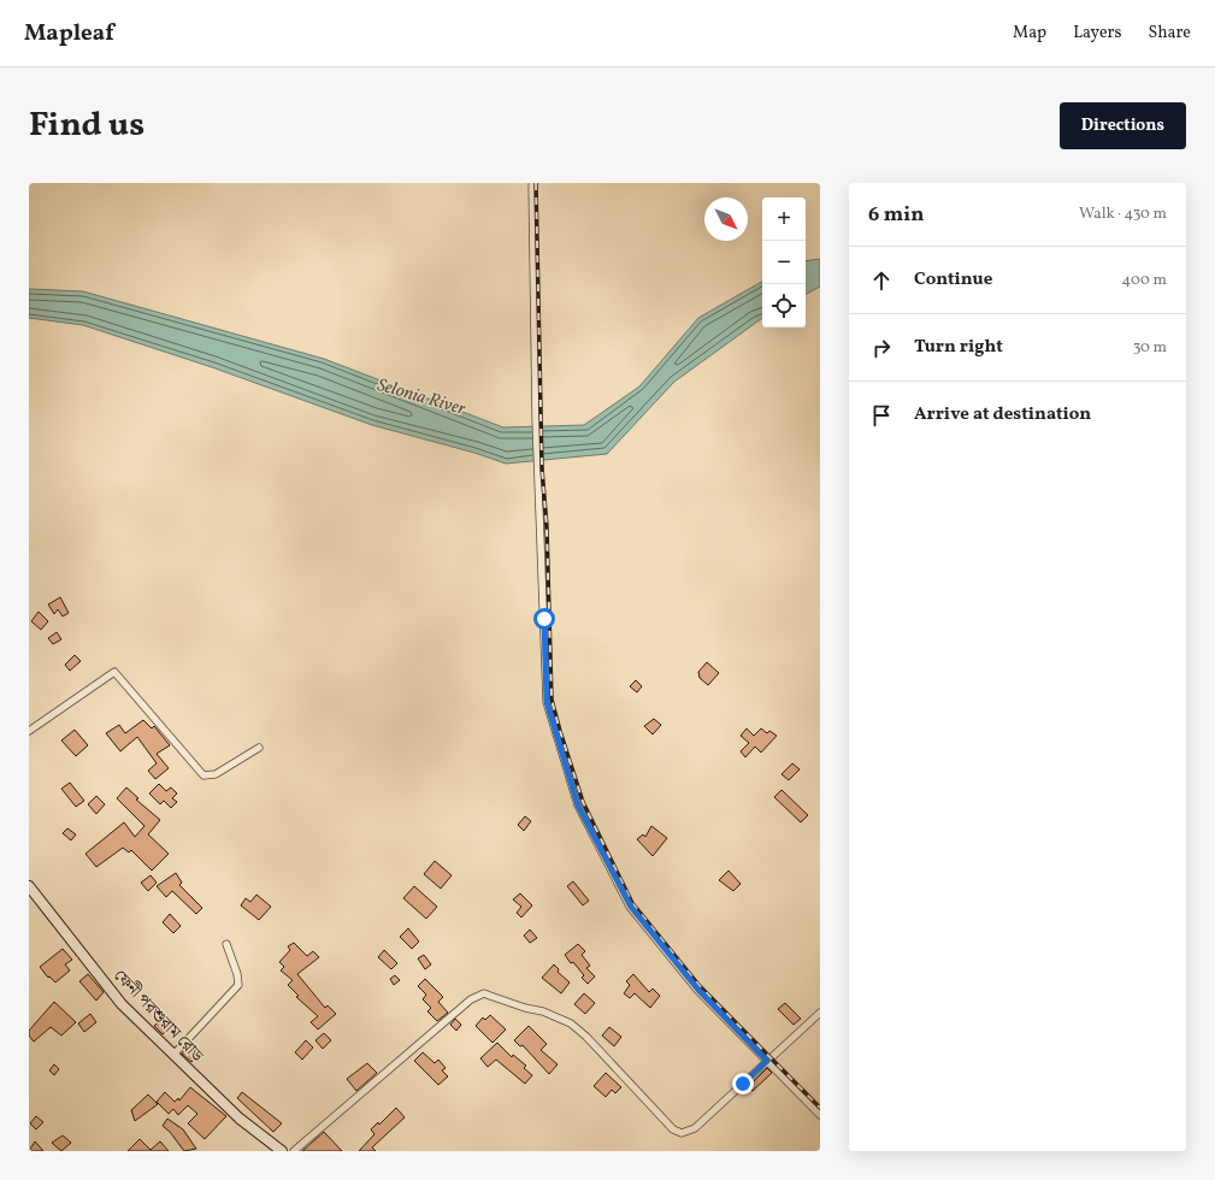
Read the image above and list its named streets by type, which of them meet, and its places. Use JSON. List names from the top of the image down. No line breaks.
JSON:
{"streets":{"main road":["ফেনী পরশুরাম রোড"]},"water":["Selonia River"],"north":"bottom right","page":{"header":"Mapleaf","nav":["Map","Layers","Share"],"title":"Find us","buttons":"Directions","heading":["6 min","Walk · 430 m"],"map_buttons":["+","−"],"list":[["Continue","400 m"],["Turn right","30 m"],"Arrive at destination"]}}
